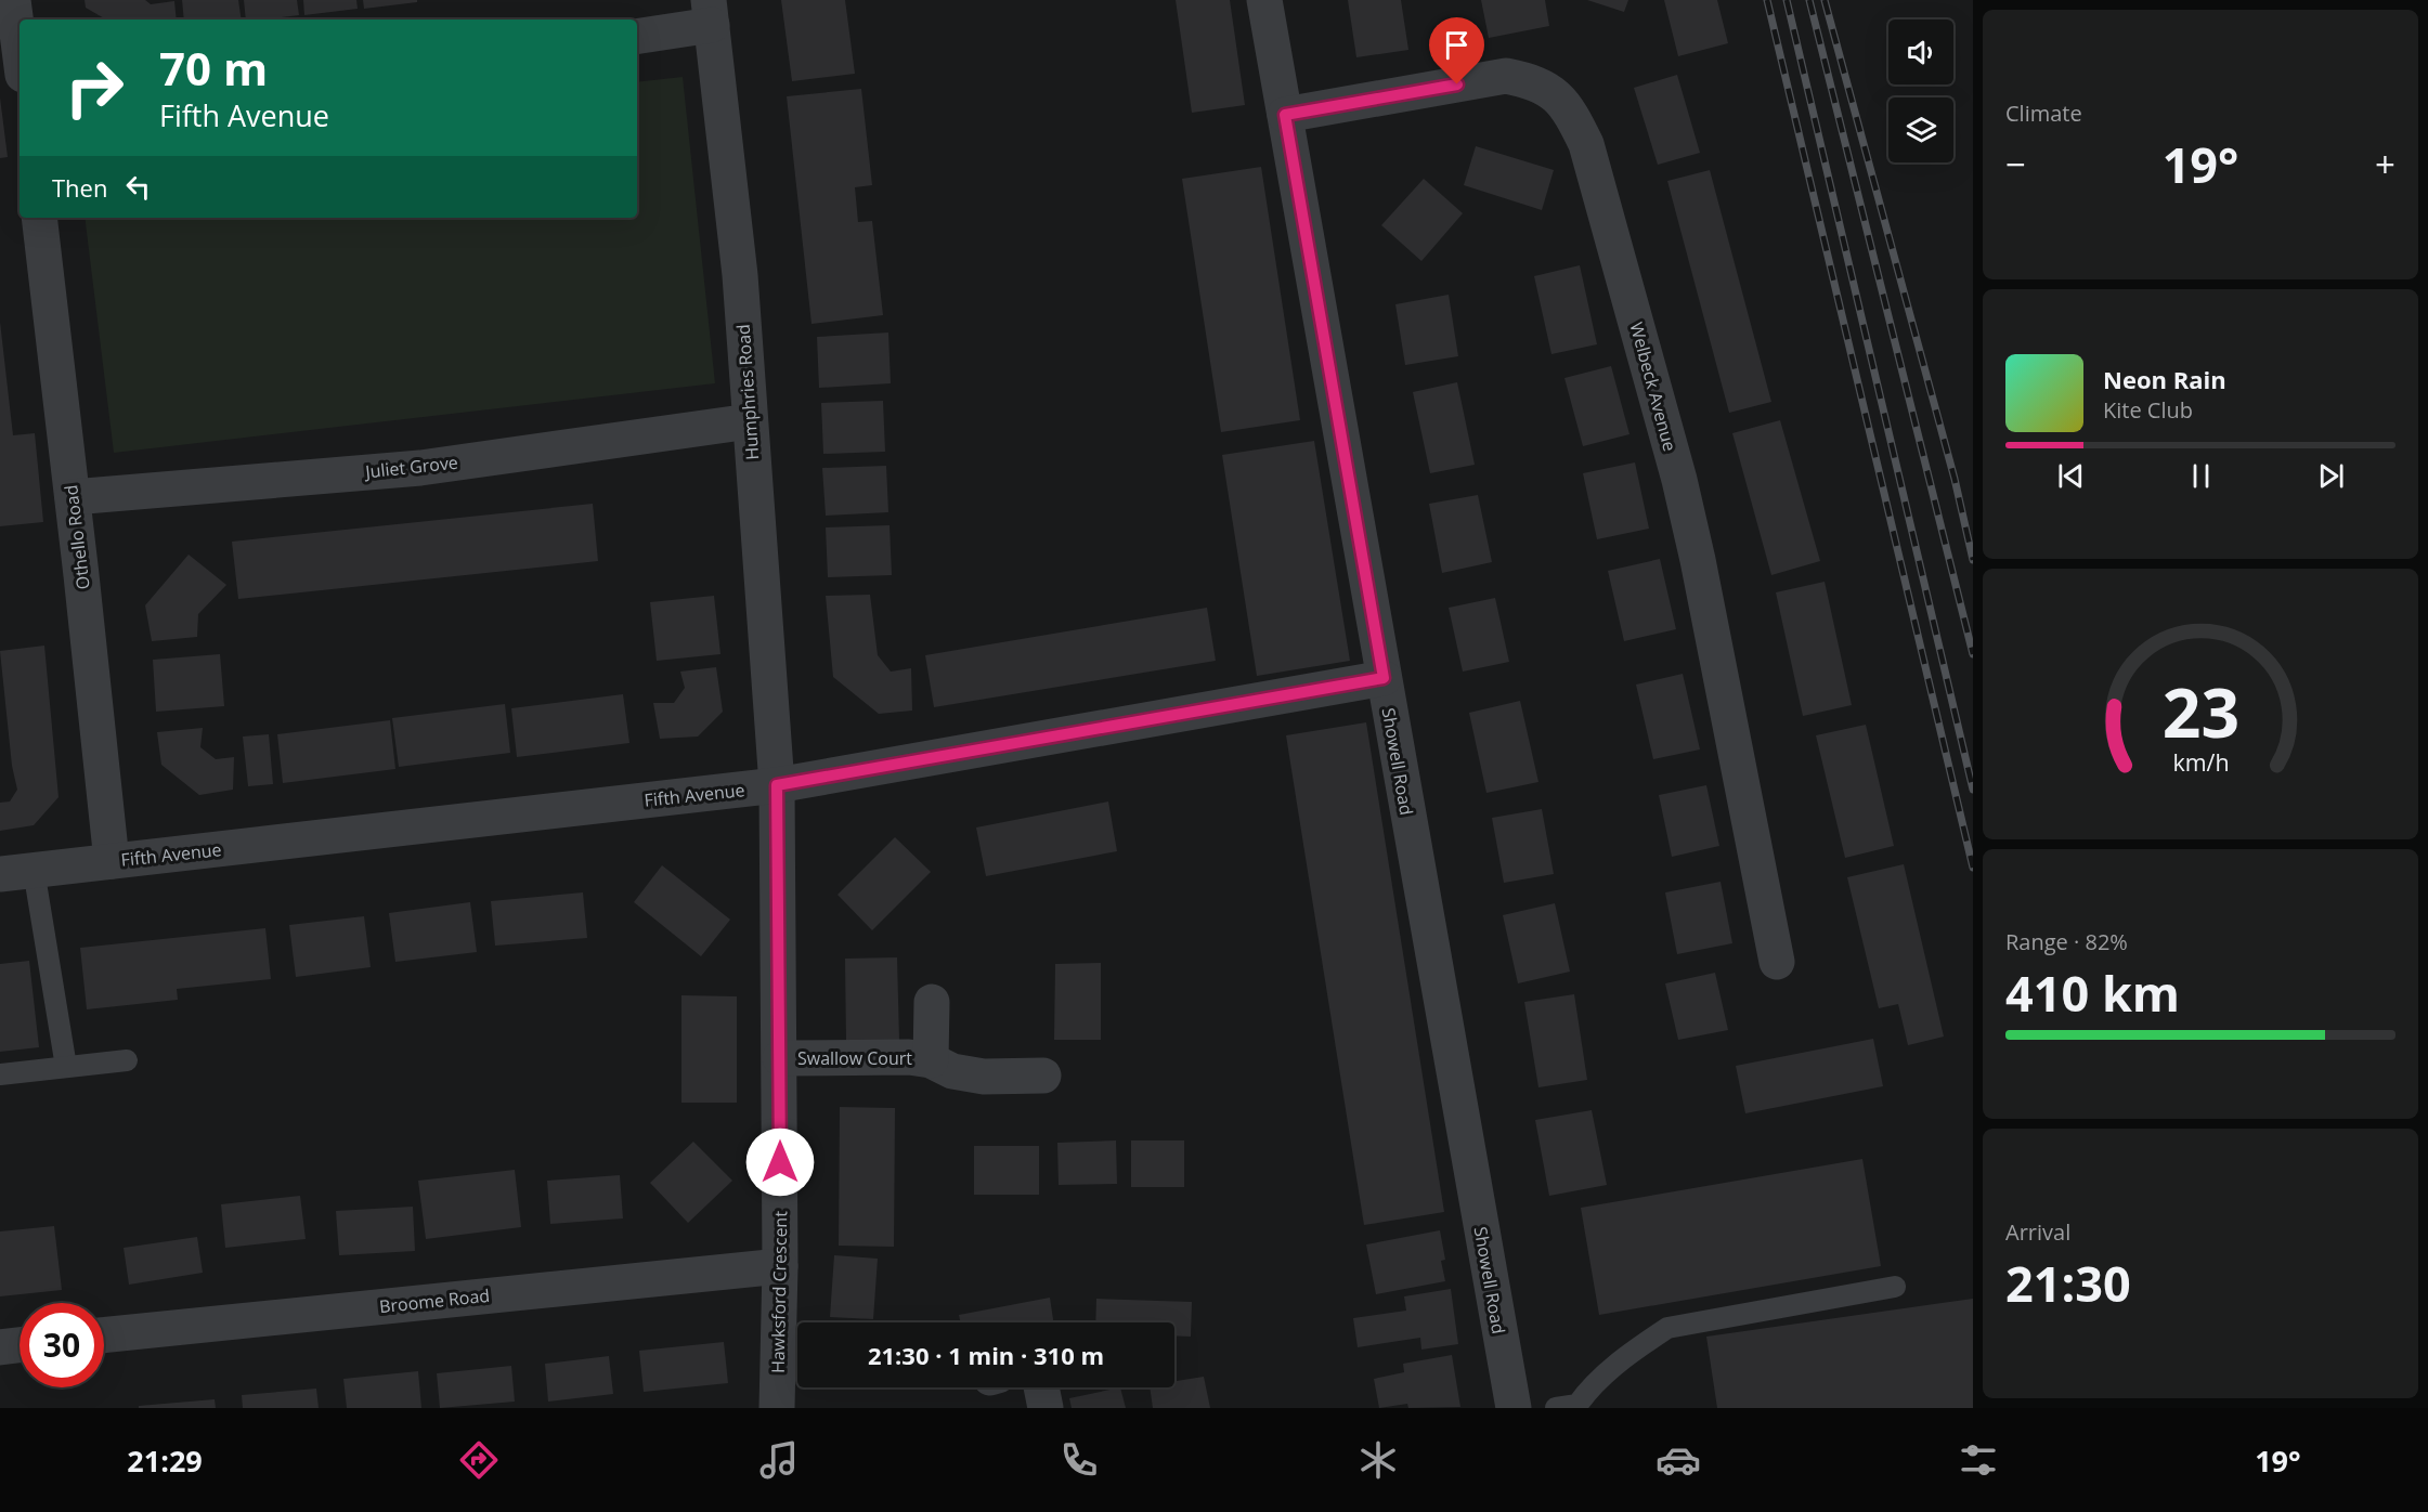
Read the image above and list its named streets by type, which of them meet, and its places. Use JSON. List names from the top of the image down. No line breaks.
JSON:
{"streets":{"street":["Welbeck Avenue","Humphries Road","Juliet Grove","Othello Road","Showell Road","Fifth Avenue","Swallow Court","Hawksford Crescent","Broome Road"]},"crossings":[["Welbeck Avenue","Showell Road"],["Humphries Road","Juliet Grove"],["Humphries Road","Fifth Avenue"],["Humphries Road","Hawksford Crescent"],["Juliet Grove","Othello Road"],["Othello Road","Fifth Avenue"],["Showell Road","Fifth Avenue"],["Fifth Avenue","Hawksford Crescent"],["Swallow Court","Hawksford Crescent"],["Hawksford Crescent","Broome Road"]],"page":{"tile":["Climate",["Range · 82%","410 km"],["Arrival","21:30"]],"turn":["70 m","Fifth Avenue"],"heat":["−","19°","+"],"then":"Then","song":["Neon Rain","Kite Club"],"limit":"30","trip":"21:30 · 1 min · 310 m","tabs":["21:29","19°"],"gauge":["23","km/h"]}}
